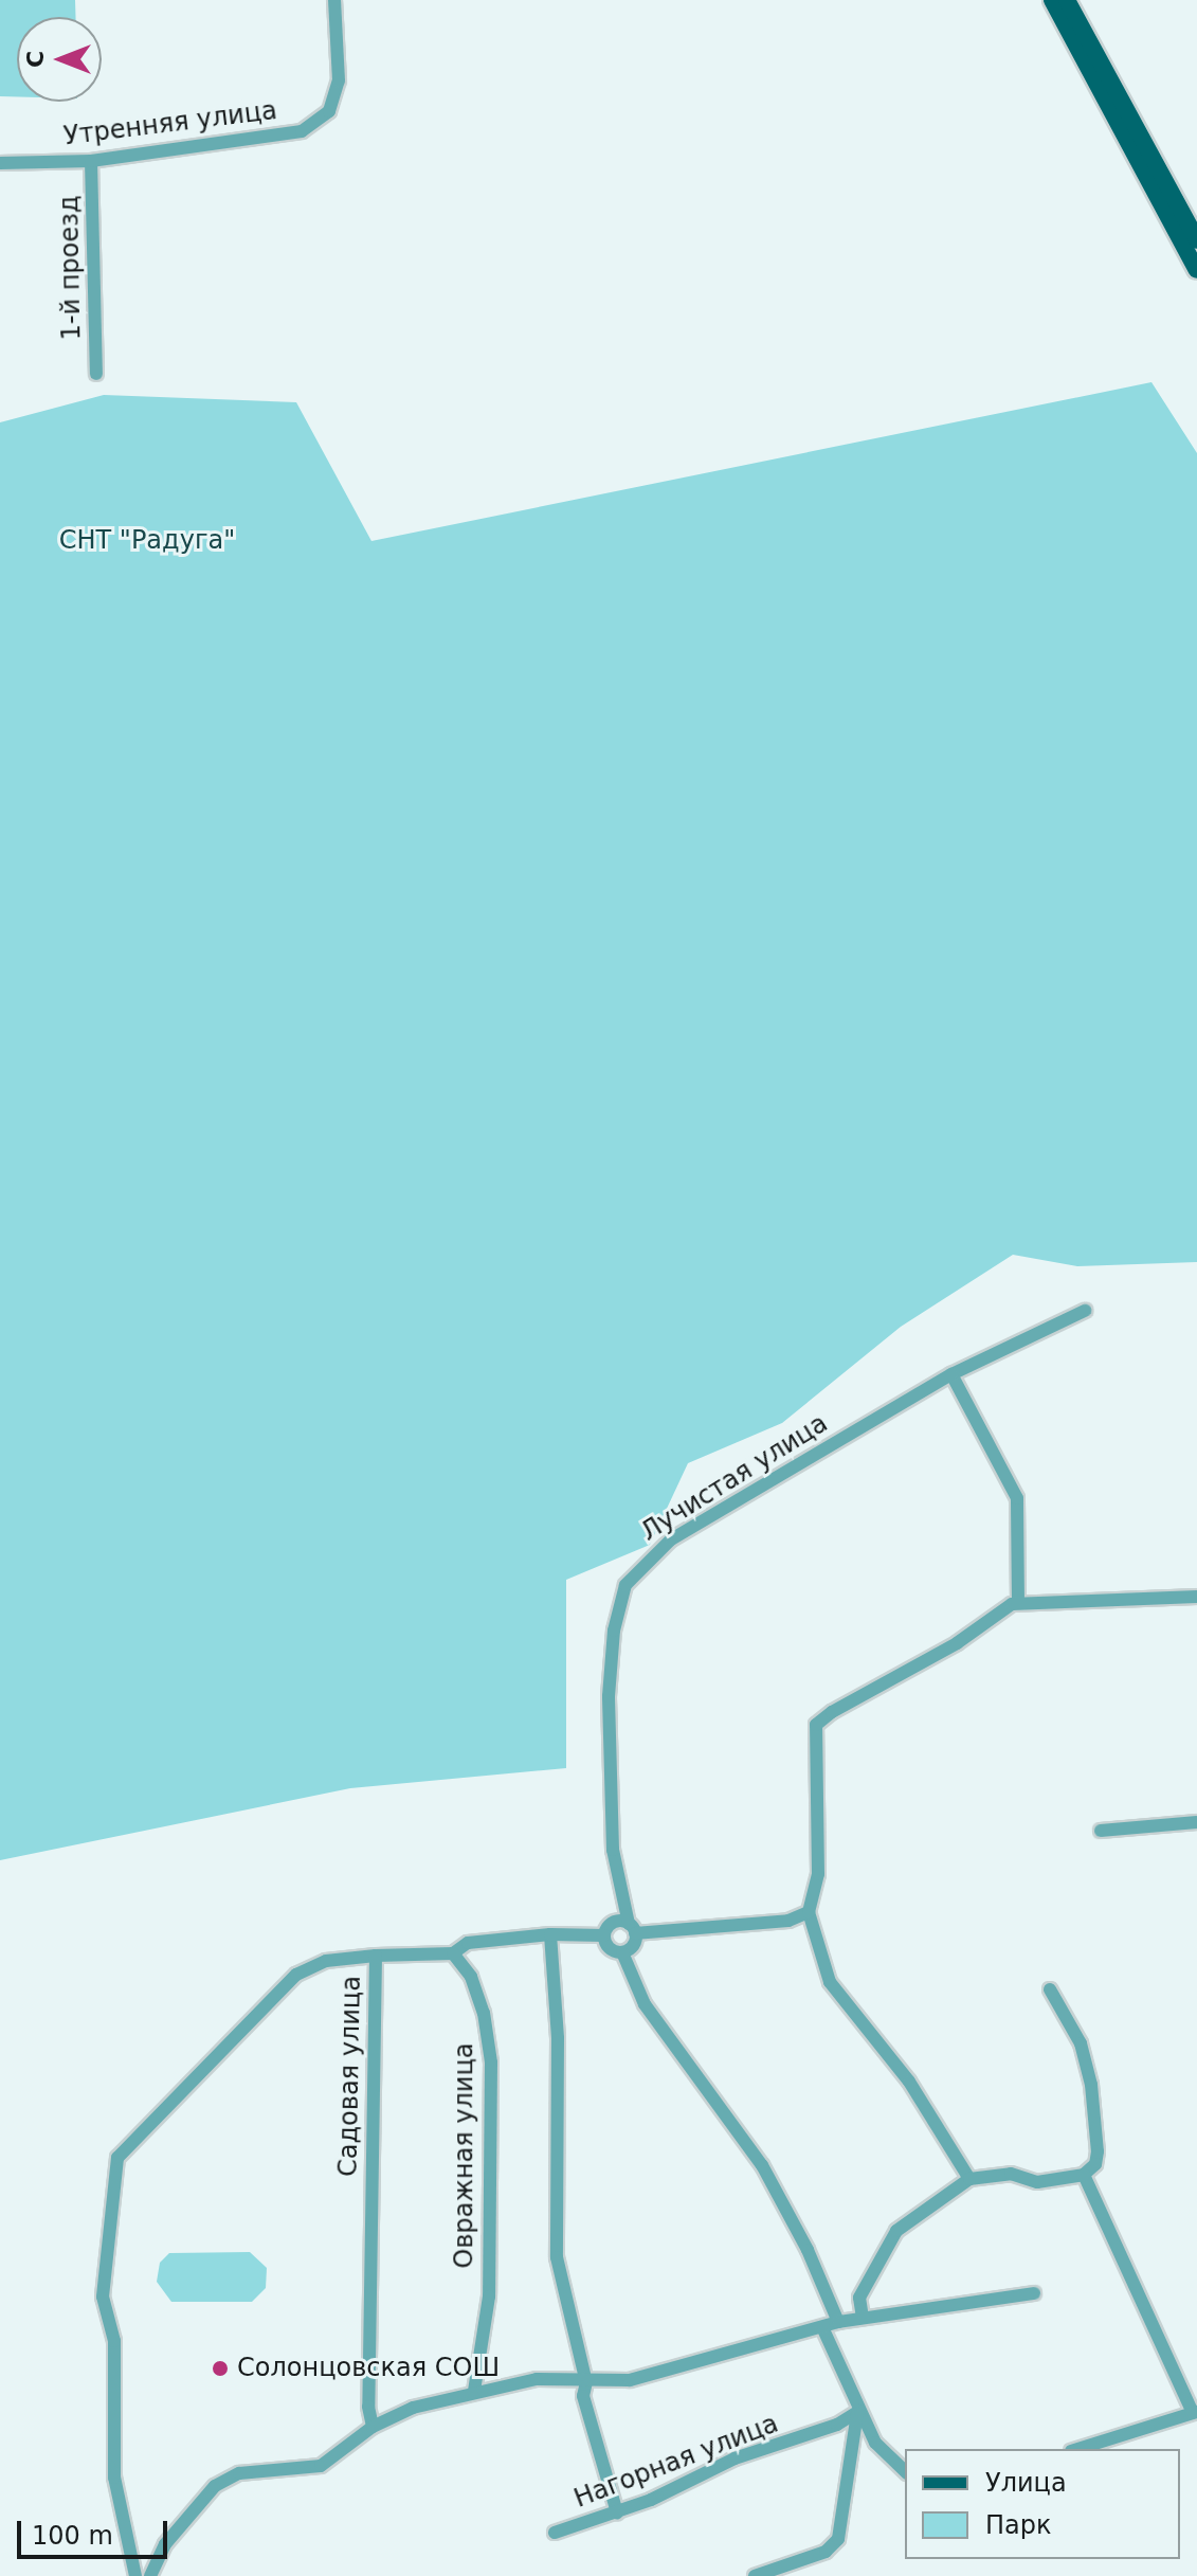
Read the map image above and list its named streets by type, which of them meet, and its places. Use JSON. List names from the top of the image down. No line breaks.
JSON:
{"streets":{"street":["Утренняя улица","1-й проезд","Лучистая улица","Садовая улица","Овражная улица","Нагорная улица"]},"crossings":[["Утренняя улица","1-й проезд"]],"parks":["СНТ \"Радуга\""],"places":["Солонцовская СОШ"],"legend":["Улица","Парк"],"scale_bar":"100 m","north":"left"}
